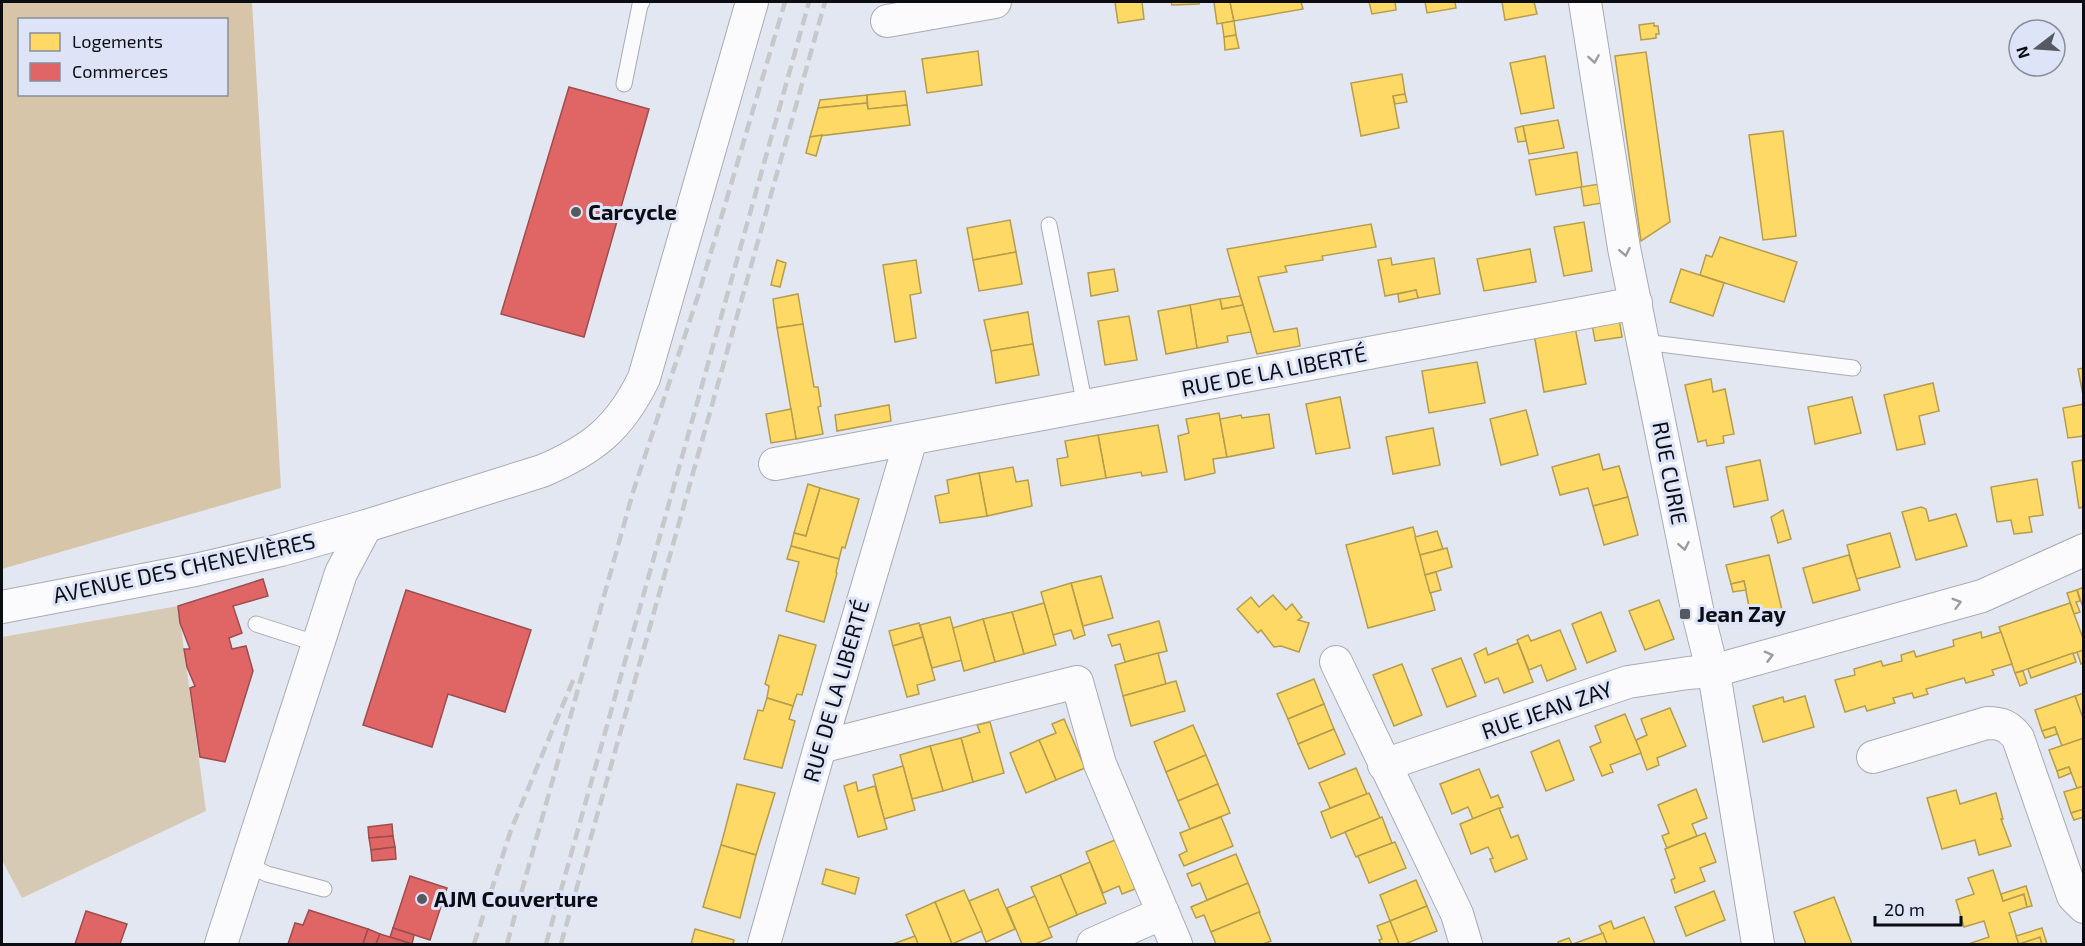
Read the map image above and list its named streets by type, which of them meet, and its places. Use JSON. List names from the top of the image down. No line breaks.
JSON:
{"streets":{"street":["RUE DE LA LIBERTÉ","RUE CURIE","AVENUE DES CHENEVIÈRES","RUE JEAN ZAY"]},"crossings":[["RUE DE LA LIBERTÉ","RUE CURIE"],["RUE CURIE","RUE JEAN ZAY"]],"one_way":["RUE CURIE","RUE JEAN ZAY"],"places":{"other":["Carcycle","AJM Couverture"],"transit":["Jean Zay"]},"legend":["Logements","Commerces"],"scale_bar":"20 m","north":"left"}
